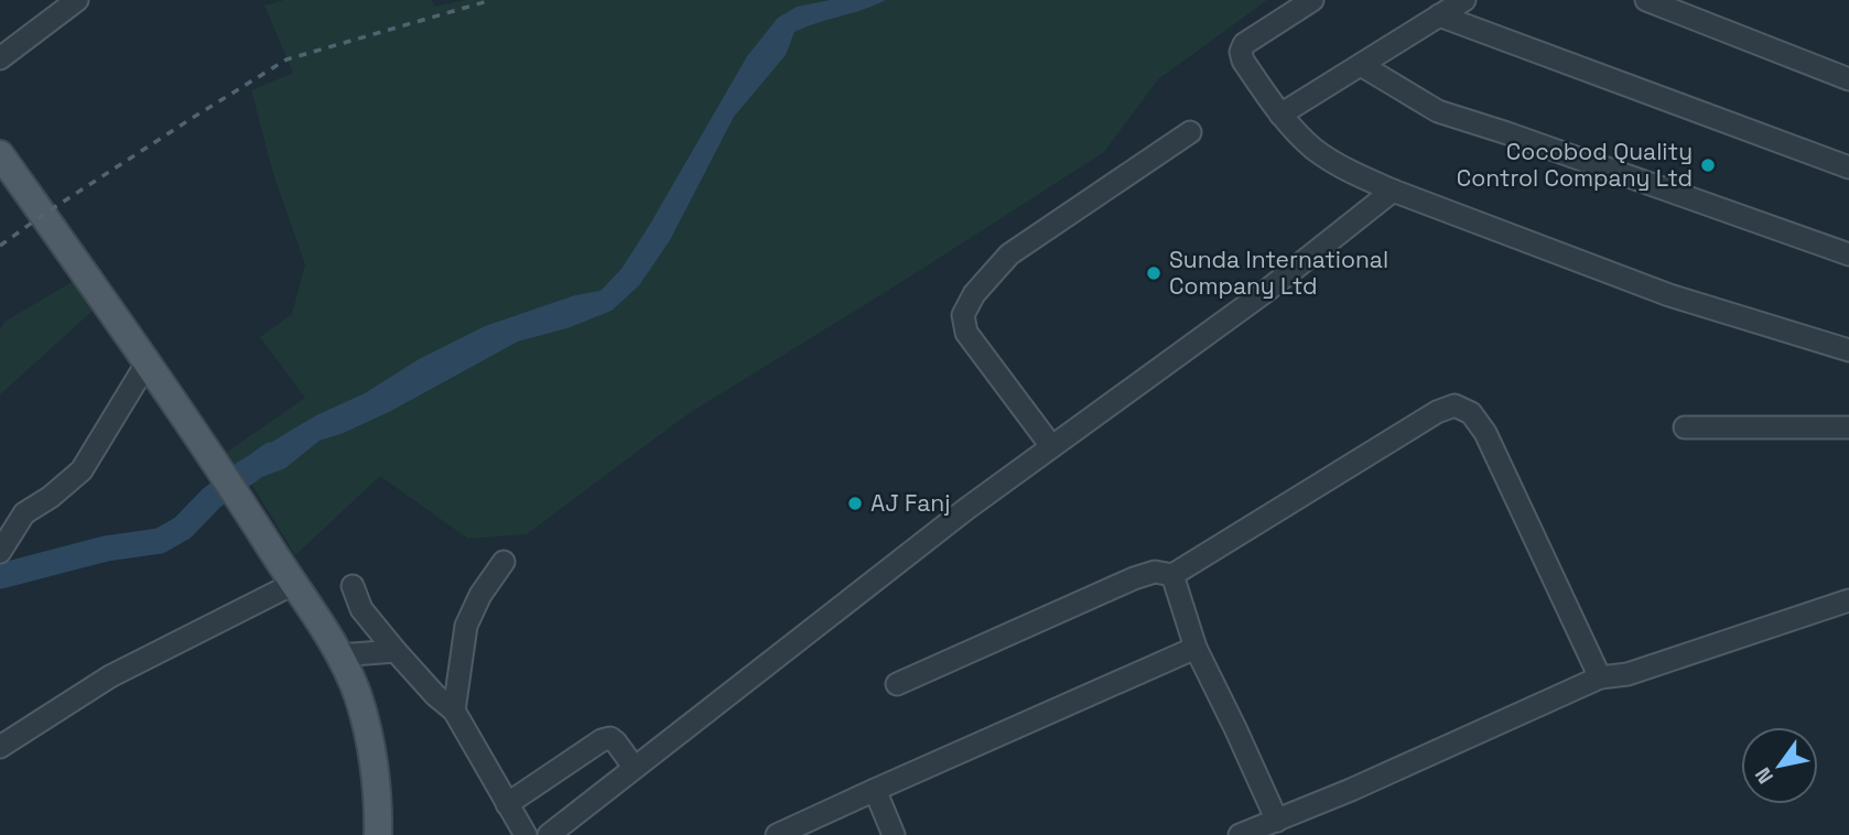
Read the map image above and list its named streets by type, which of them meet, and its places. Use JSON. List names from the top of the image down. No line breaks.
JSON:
{"places":["Cocobod Quality Control Company Ltd","Sunda International Company Ltd","AJ Fanj"],"north":"bottom left"}
